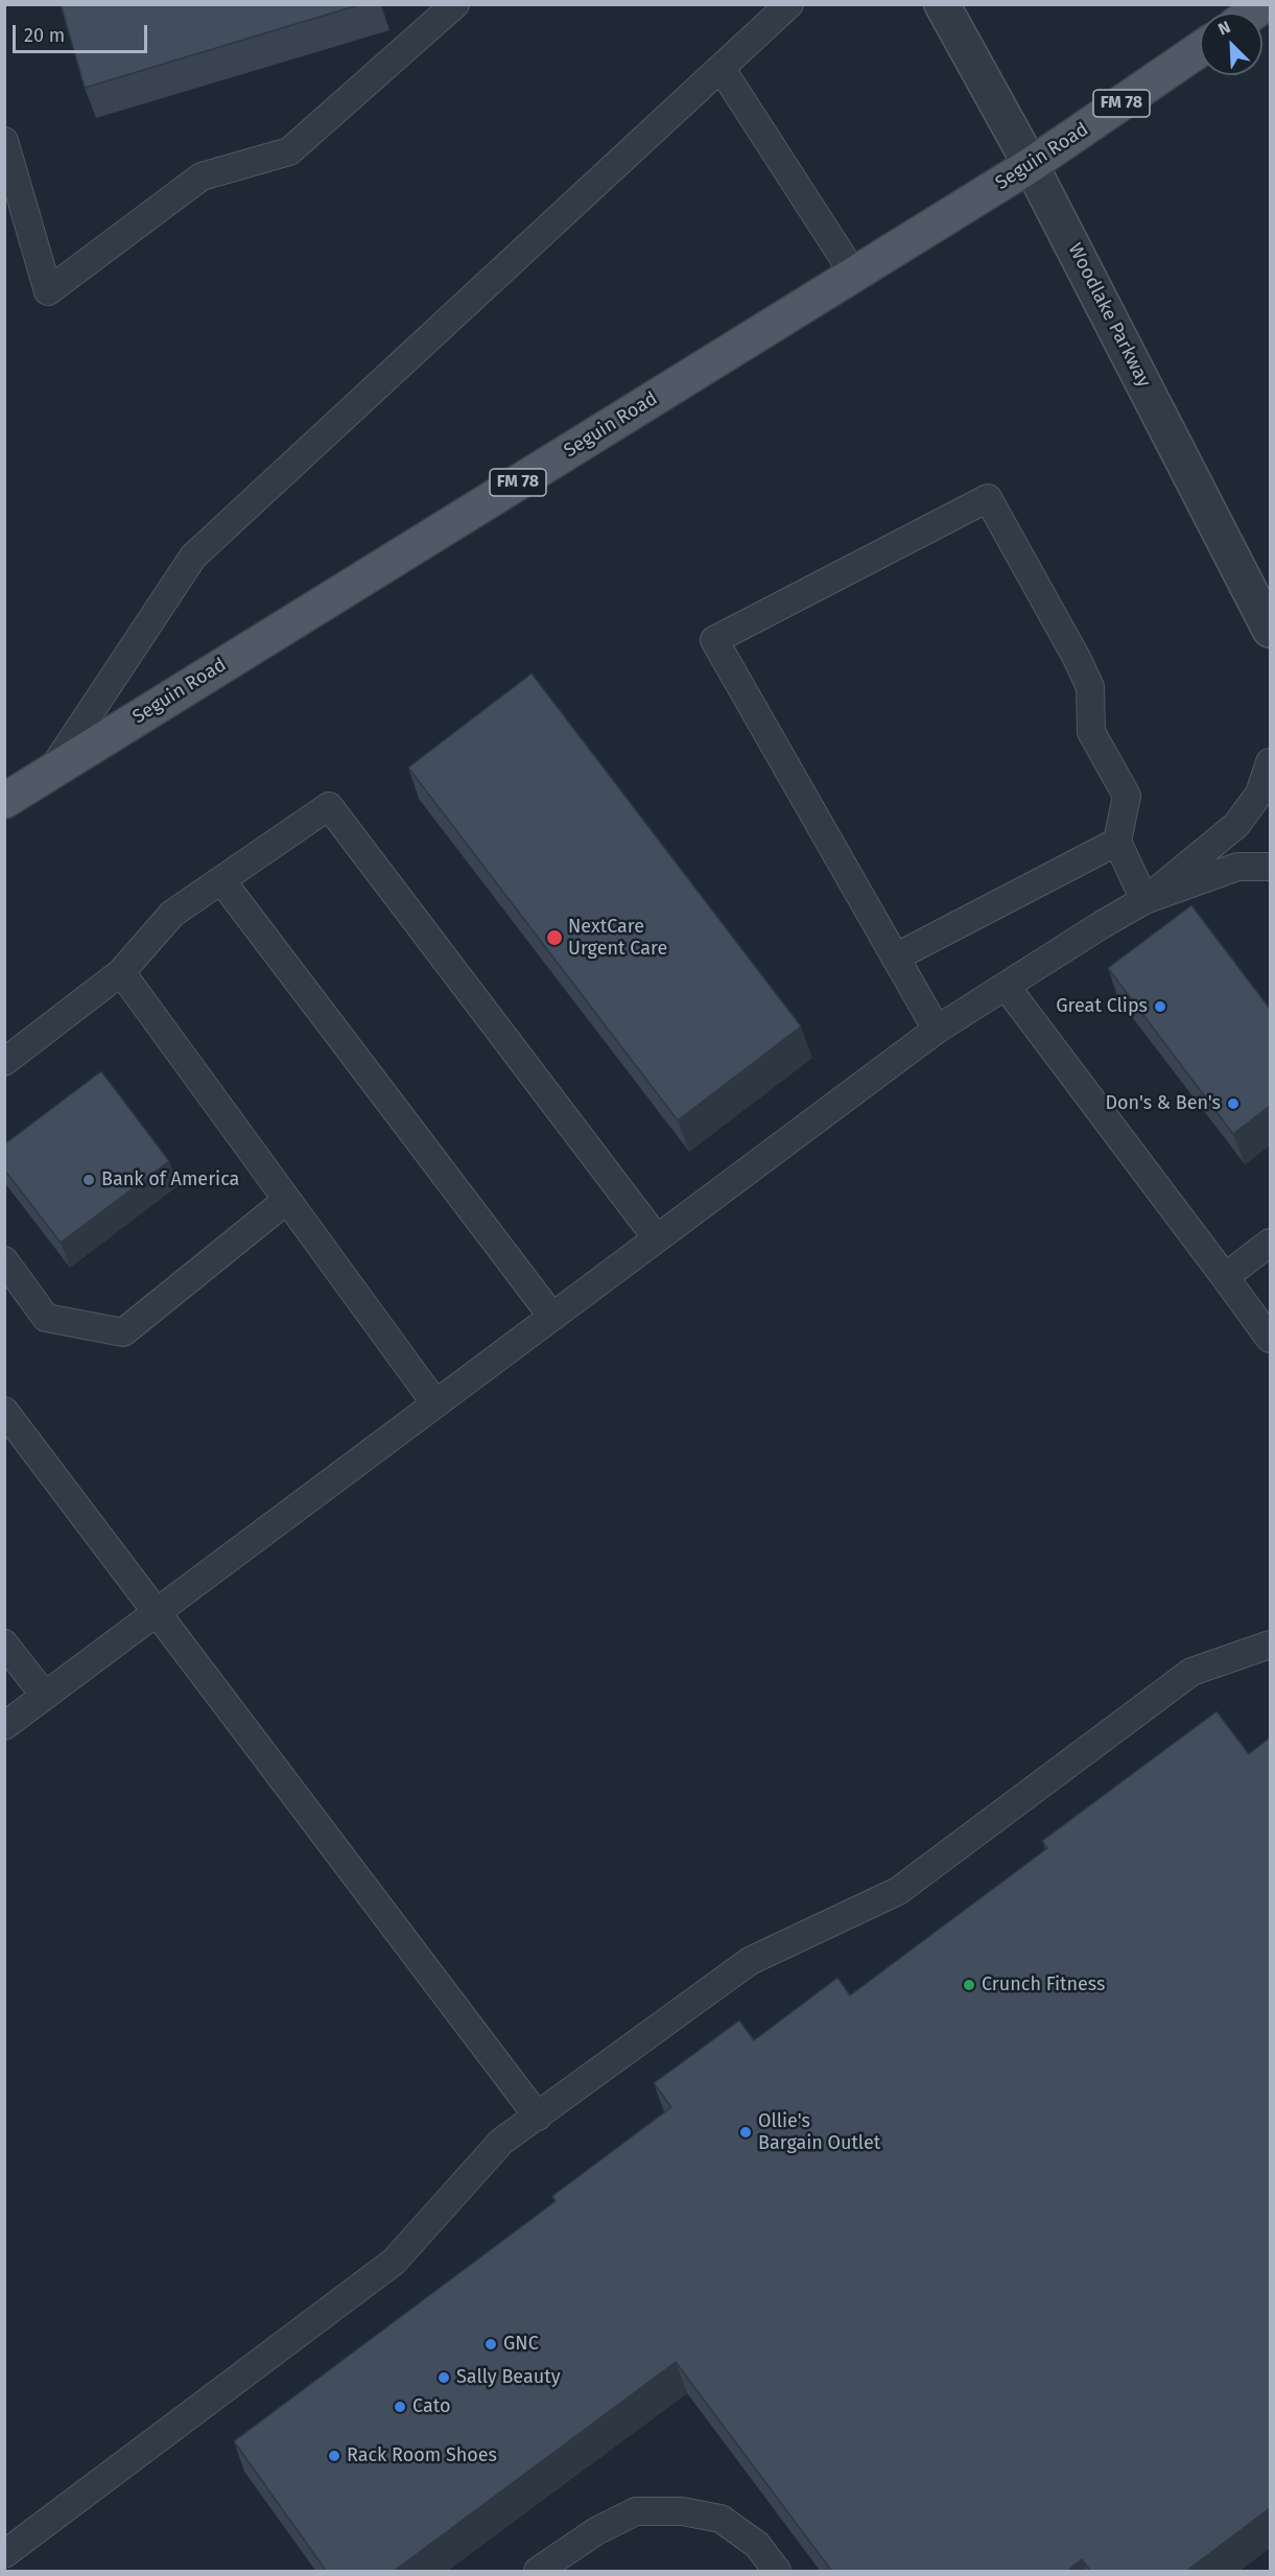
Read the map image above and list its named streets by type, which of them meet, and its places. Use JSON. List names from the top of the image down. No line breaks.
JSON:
{"streets":{"main road":["FM 78","Seguin Road"],"street":["Woodlake Parkway"]},"crossings":[["Seguin Road","Woodlake Parkway"]],"places":["NextCare Urgent Care","Great Clips","Don's & Ben's","Bank of America","Crunch Fitness","Ollie's Bargain Outlet","GNC","Sally Beauty","Cato","Rack Room Shoes"],"scale_bar":"20 m","north":"top left"}
